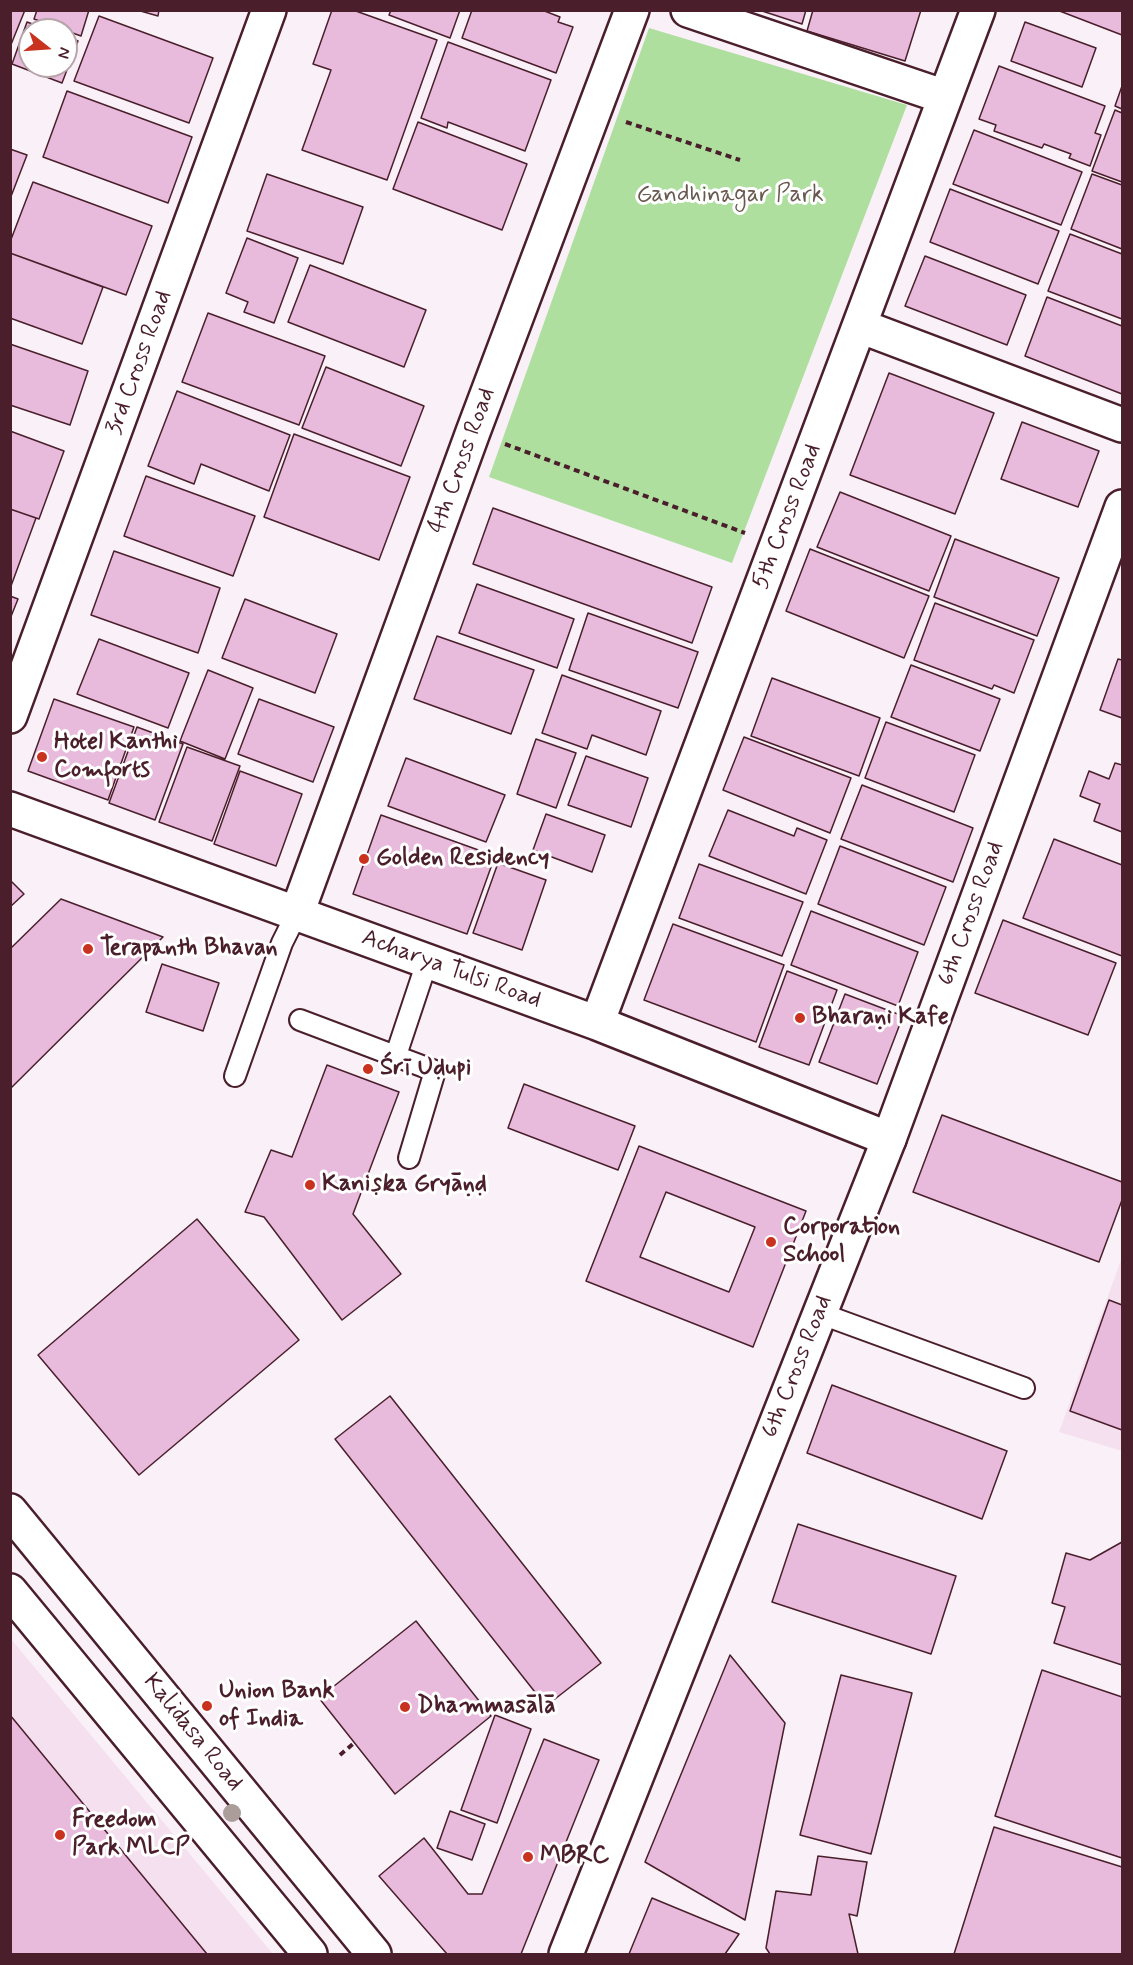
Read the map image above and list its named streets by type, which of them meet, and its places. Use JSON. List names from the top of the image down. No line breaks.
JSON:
{"streets":{"street":["3rd Cross Road","4th Cross Road","5th Cross Road","6th Cross Road","Acharya Tulsi Road","Kalidasa Road"]},"crossings":[["4th Cross Road","Acharya Tulsi Road"],["5th Cross Road","Acharya Tulsi Road"],["6th Cross Road","Acharya Tulsi Road"]],"parks":["Gandhinagar Park"],"places":["Hotel Kanthi Comforts","Golden Residency","Terapanth Bhavan","Bharaṇi Kafe","Śrī Uḍupi","Kaniṣka Gryāṇḍ","Corporation School","Union Bank of India","Dhammasālā","Freedom Park MLCP","MBRC"],"north":"right"}
